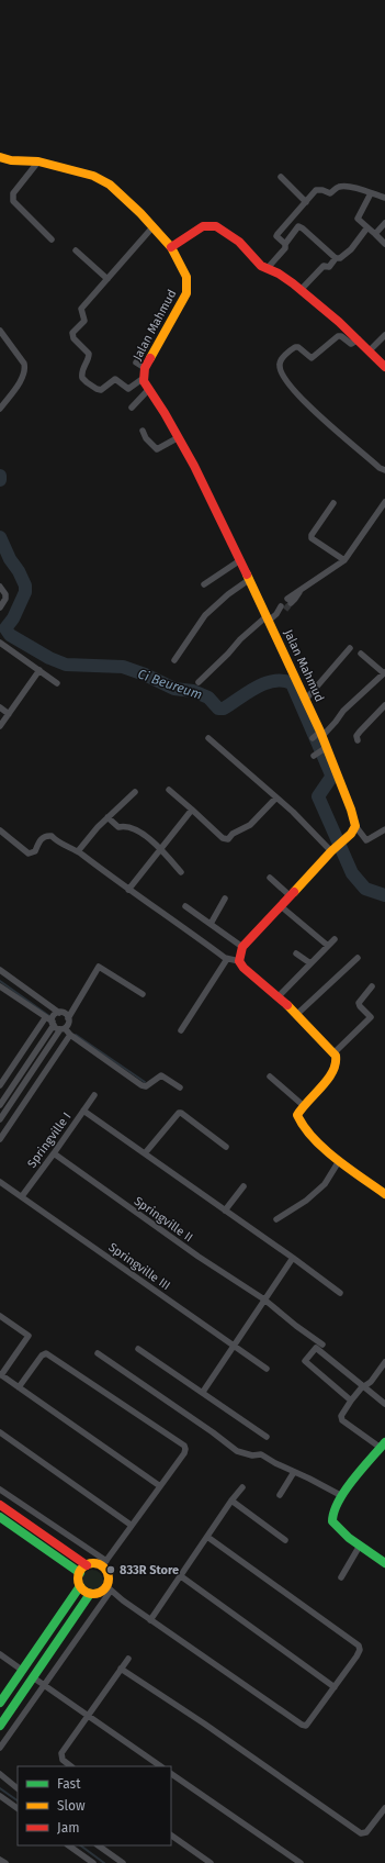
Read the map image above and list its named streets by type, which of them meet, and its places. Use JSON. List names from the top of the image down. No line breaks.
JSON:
{"streets":{"street":["Jalan Mahmud","Springville I","Springville II","Springville III"]},"crossings":[["Springville I","Springville II"],["Springville I","Springville III"]],"water":["Ci Beureum"],"places":["833R Store"],"legend":["Fast","Slow","Jam"]}
